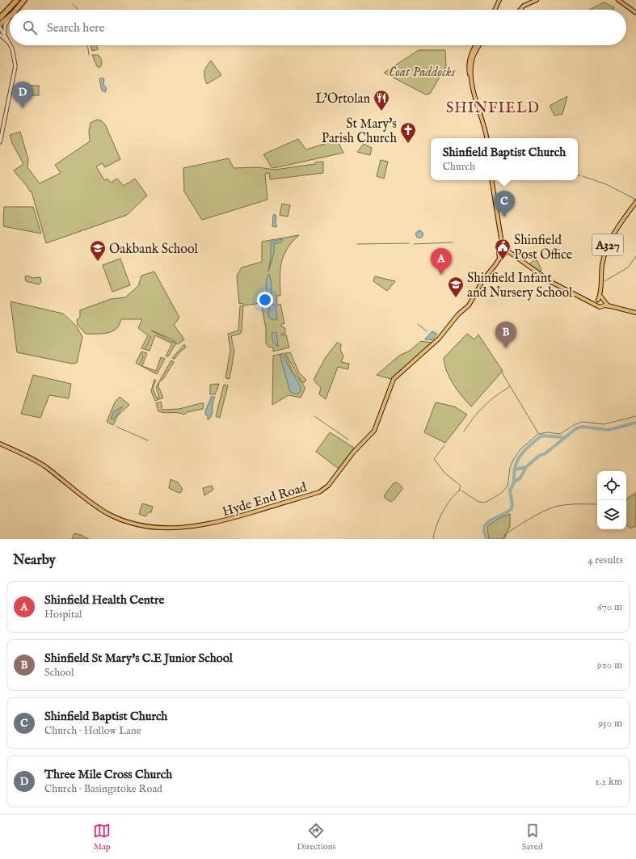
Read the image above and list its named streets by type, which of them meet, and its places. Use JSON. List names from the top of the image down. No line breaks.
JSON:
{"streets":{"main road":["A327","Hyde End Road"]},"districts":["SHINFIELD"],"parks":["Coat Paddocks"],"places":{"restaurant":["L'Ortolan"],"church":["St Mary's Parish Church"],"public building":["Shinfield Post Office"],"school or university":["Oakbank School","Shinfield Infant and Nursery School"]},"page":{"search":"Search here","pins":["D","C","A","B"],"popup":["Shinfield Baptist Church","Church"],"heading":["Nearby","4 results"],"list":[{"mark":"A","name":"Shinfield Health Centre","note":"Hospital","value":"670 m"},{"mark":"B","name":"Shinfield St Mary's C.E Junior School","note":"School","value":"920 m"},{"mark":"C","name":"Shinfield Baptist Church","note":"Church · Hollow Lane","value":"950 m"},{"mark":"D","name":"Three Mile Cross Church","note":"Church · Basingstoke Road","value":"1.2 km"}],"nav":["Map","Directions","Saved"]}}
